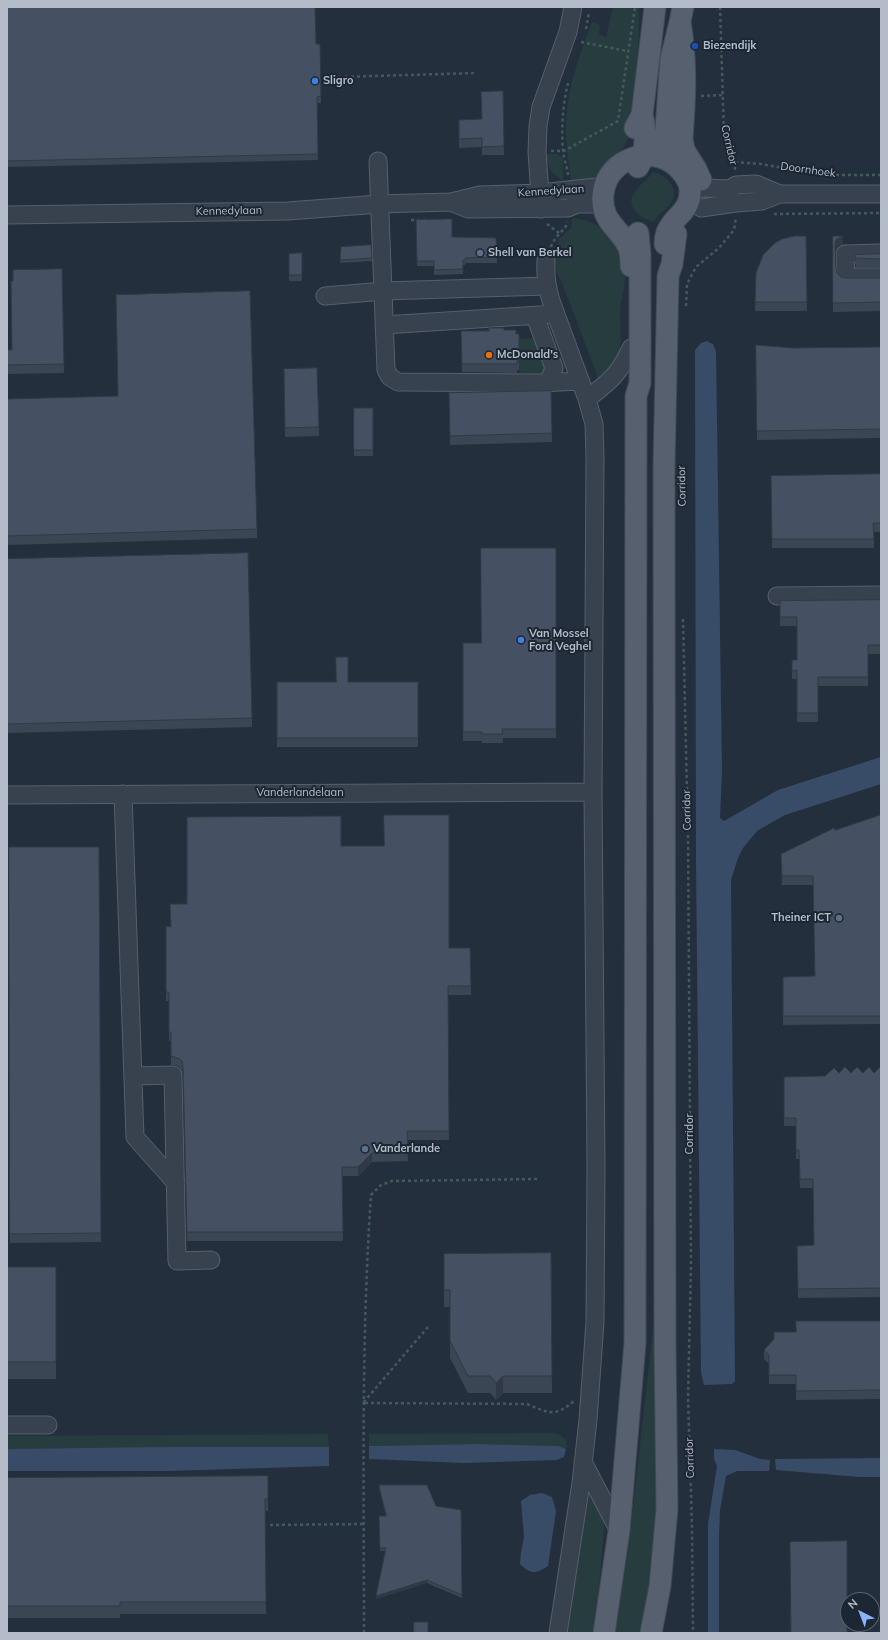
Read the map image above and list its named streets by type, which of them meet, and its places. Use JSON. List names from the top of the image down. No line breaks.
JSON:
{"streets":{"main road":["Corridor"],"street":["Doornhoek","Kennedylaan","Vanderlandelaan"]},"crossings":[["Corridor","Doornhoek"],["Corridor","Kennedylaan"],["Doornhoek","Kennedylaan"]],"places":["Biezendijk","Sligro","Shell van Berkel","McDonald's","Van Mossel Ford Veghel","Theiner ICT","Vanderlande"],"north":"top left"}
